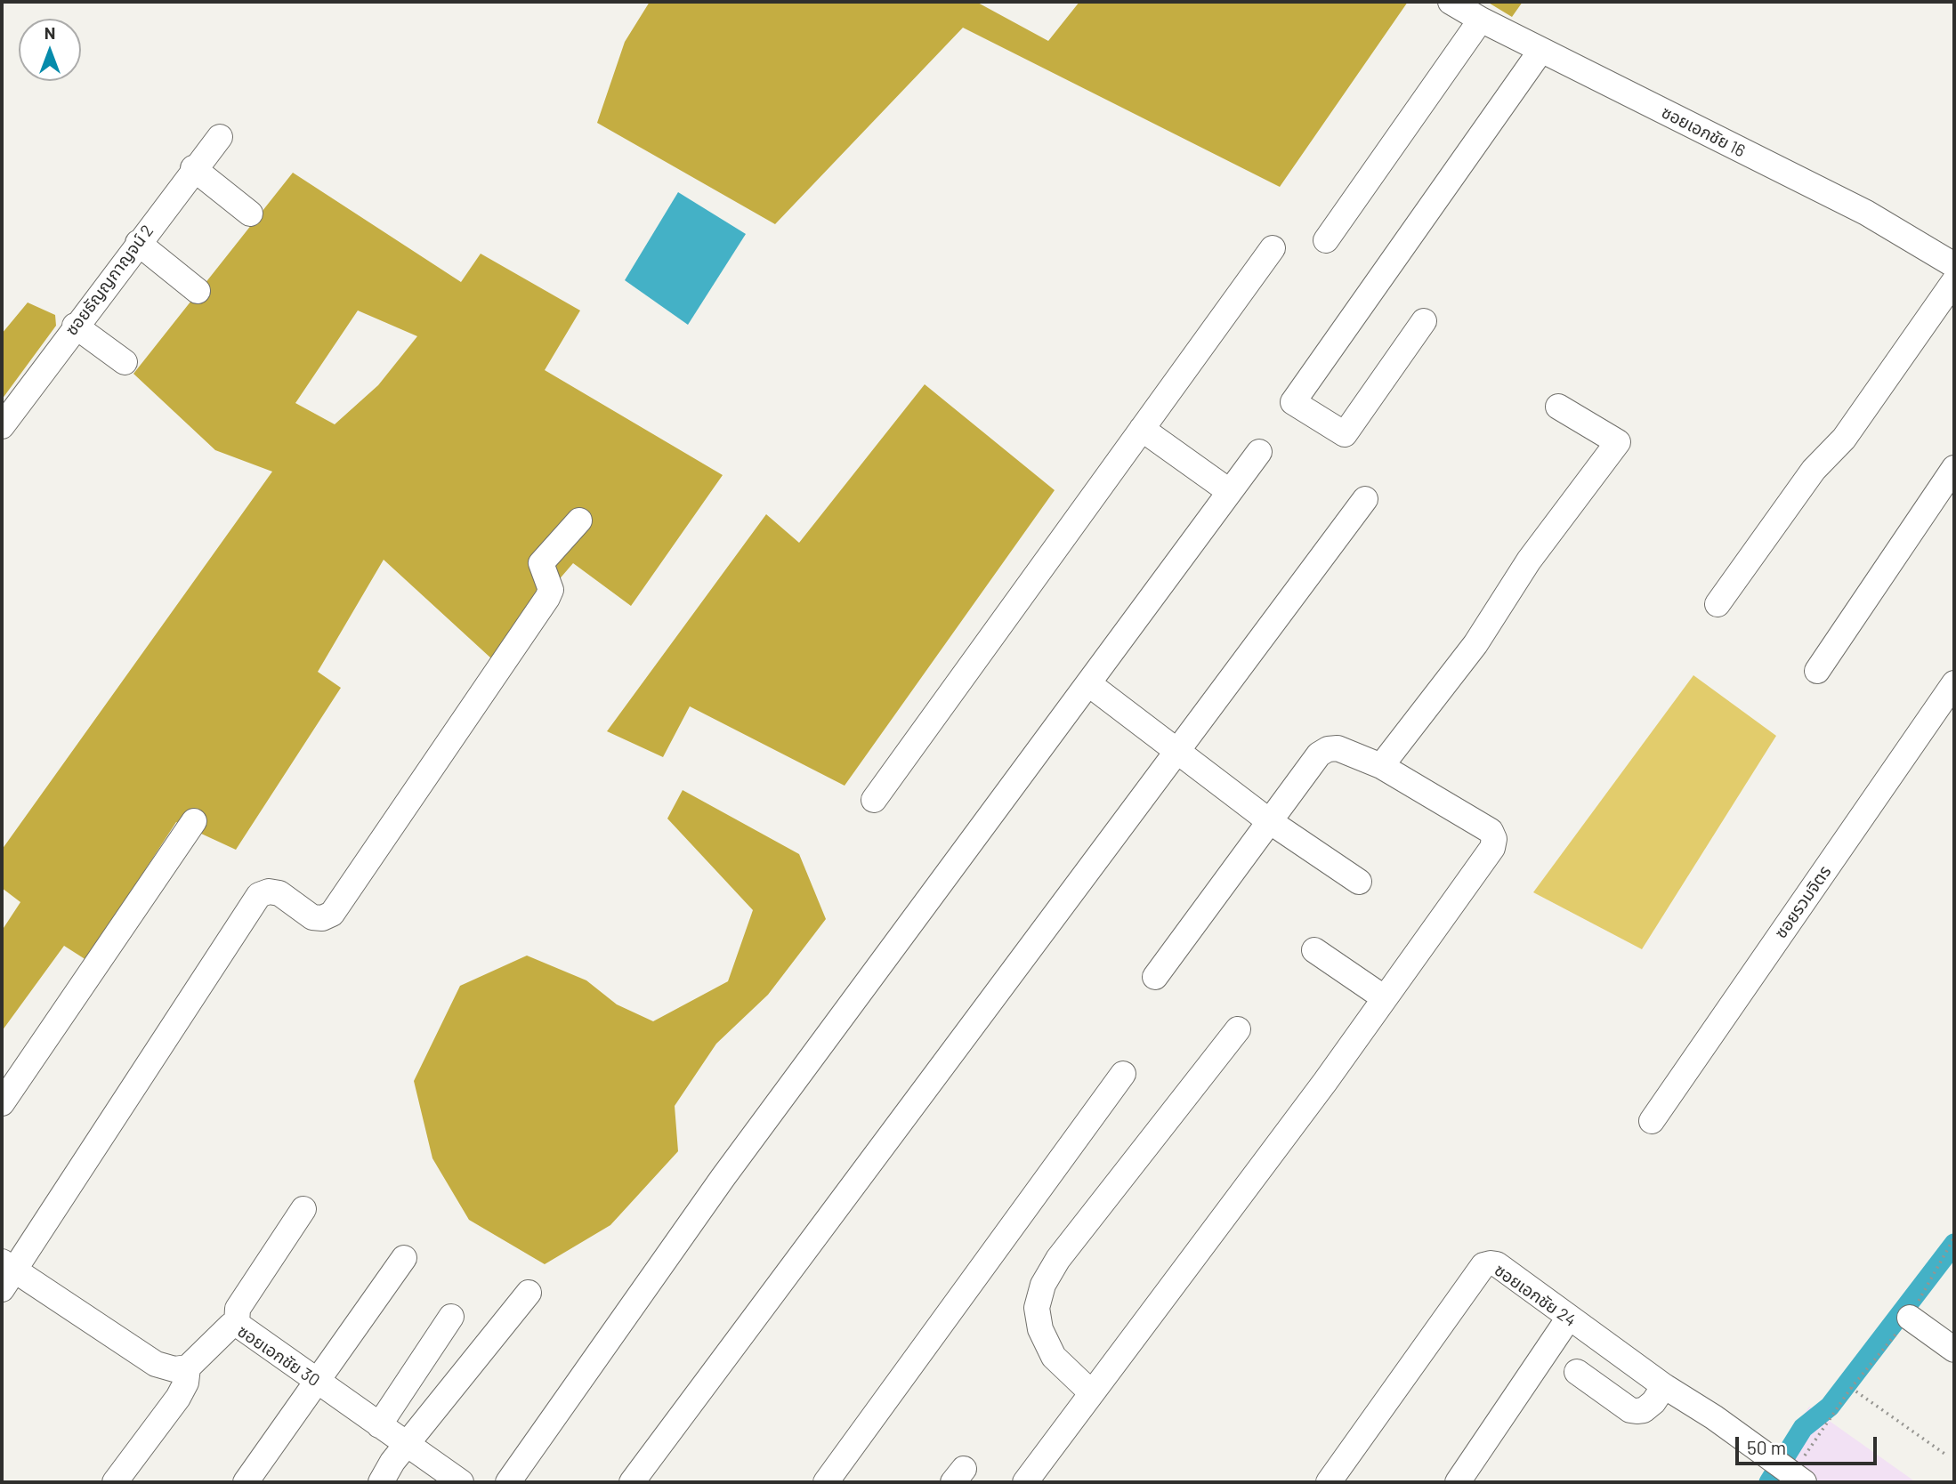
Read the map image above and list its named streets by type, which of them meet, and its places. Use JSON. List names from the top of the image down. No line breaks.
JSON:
{"streets":{"street":["ซอยเอกชัย 16","ซอยธัญญกาญจน์ 2","ซอยรวมจิตร","ซอยเอกชัย 24","ซอยเอกชัย 30"]},"scale_bar":"50 m","north":"top"}
